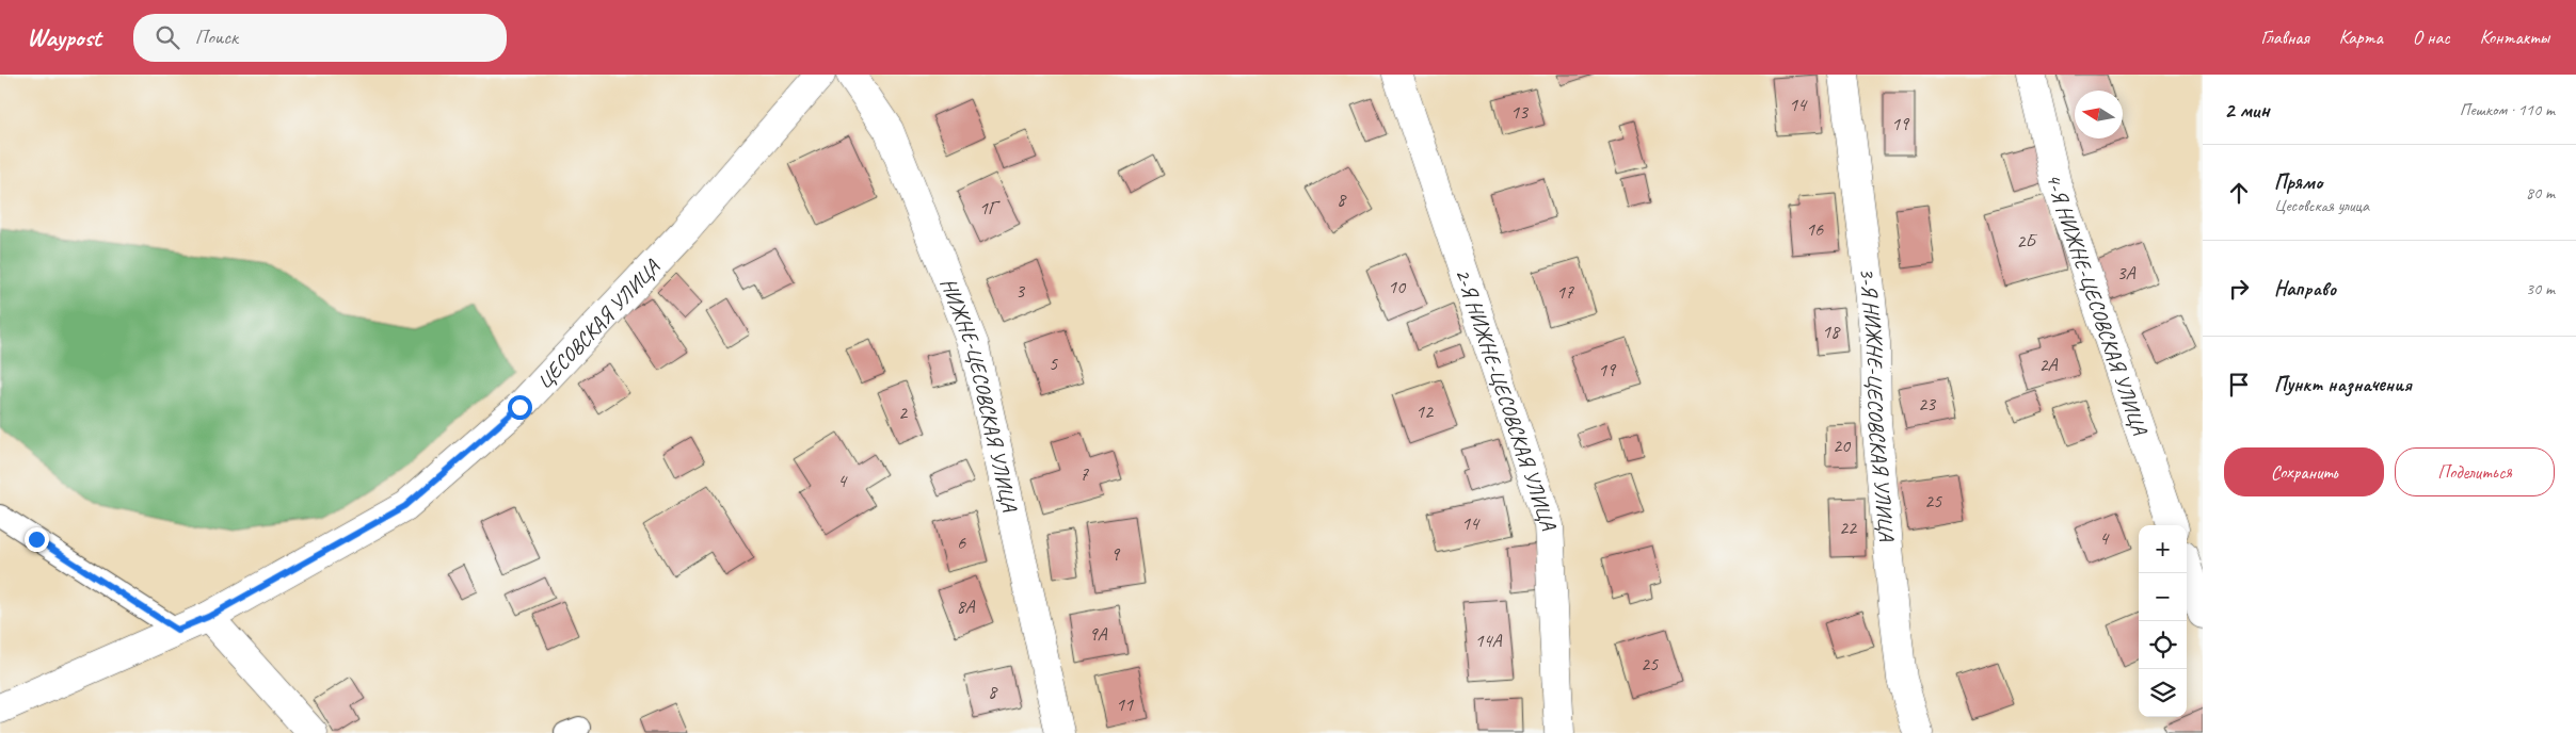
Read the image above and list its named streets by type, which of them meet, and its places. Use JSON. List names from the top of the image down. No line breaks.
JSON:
{"streets":{"street":["4-Я НИЖНЕ-ЦЕСОВСКАЯ УЛИЦА","ЦЕСОВСКАЯ УЛИЦА","НИЖНЕ-ЦЕСОВСКАЯ УЛИЦА","2-Я НИЖНЕ-ЦЕСОВСКАЯ УЛИЦА","3-Я НИЖНЕ-ЦЕСОВСКАЯ УЛИЦА"]},"house_numbers":["14","13","19","8","1Г","16","2Б","3А","10","3","17","18","5","2А","19","23","12","2","20","7","4","25","14","22","4","6","9","8А","9А","14А","25","8","11"],"north":"left","page":{"header":"Waypost","search":"Поиск","nav":["Главная","Карта","О нас","Контакты"],"heading":["2 мин","Пешком · 110 m"],"list":[["Прямо","Цесовская улица","80 m"],["Направо","30 m"],"Пункт назначения"],"buttons":["Сохранить","Поделиться"],"map_buttons":["+","−"]}}
